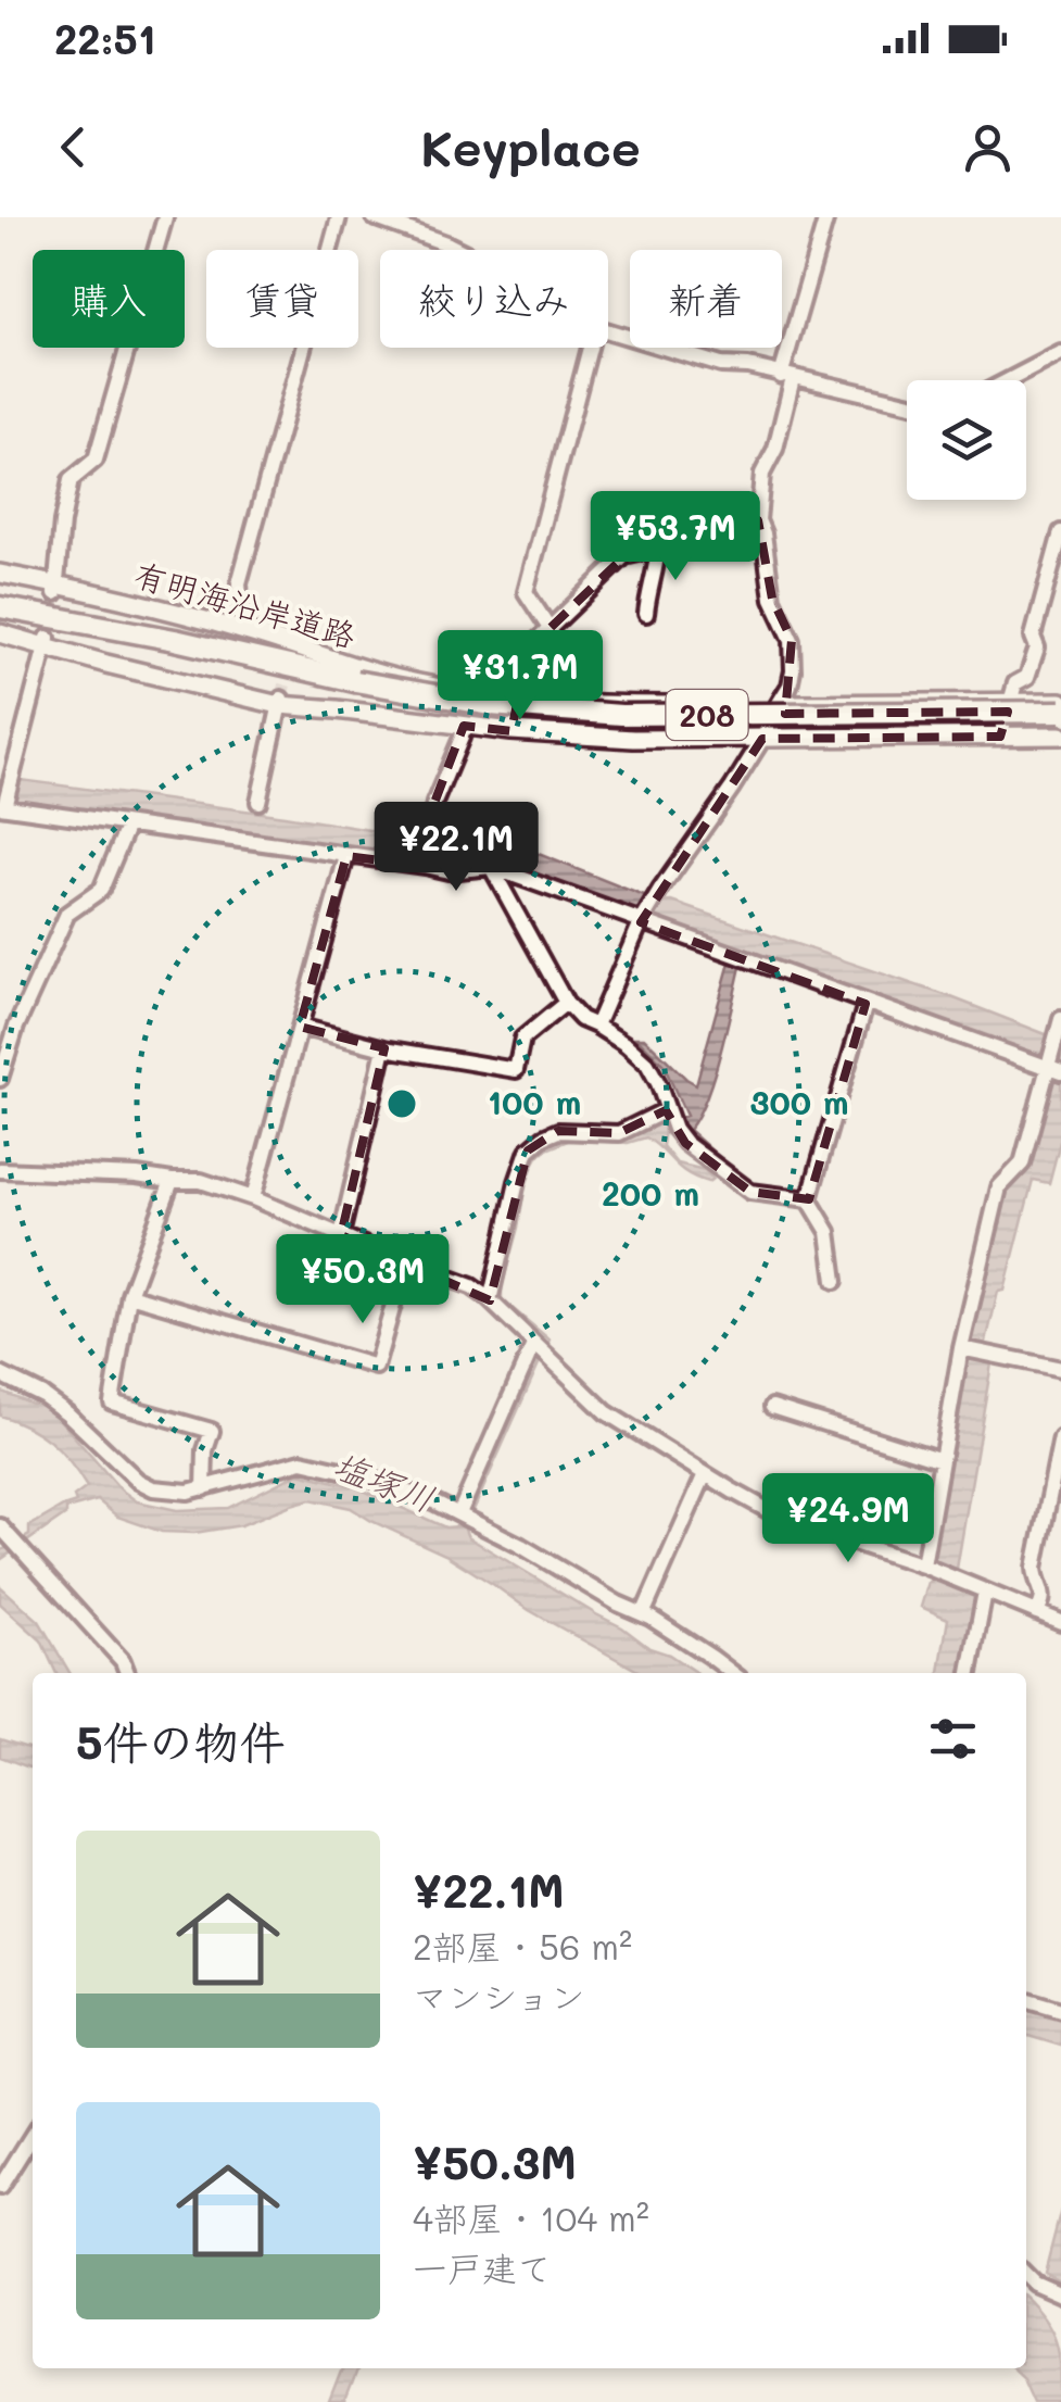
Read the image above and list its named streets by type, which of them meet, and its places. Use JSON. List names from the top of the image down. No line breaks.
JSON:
{"streets":{"highway":["208"],"main road":["有明海沿岸道路"]},"water":["塩塚川"],"page":{"status":"22:51","header":"Keyplace","chip":["購入","賃貸","絞り込み","新着"],"price":["¥53.7M","¥31.7M","¥22.1M","¥50.3M","¥24.9M"],"heading":"5件の物件","list":[{"name":"¥22.1M","note":"2部屋 · 56 m² · マンション"},{"name":"¥50.3M","note":"4部屋 · 104 m² · 一戸建て"}]},"rings":["100 m","300 m","200 m"]}
